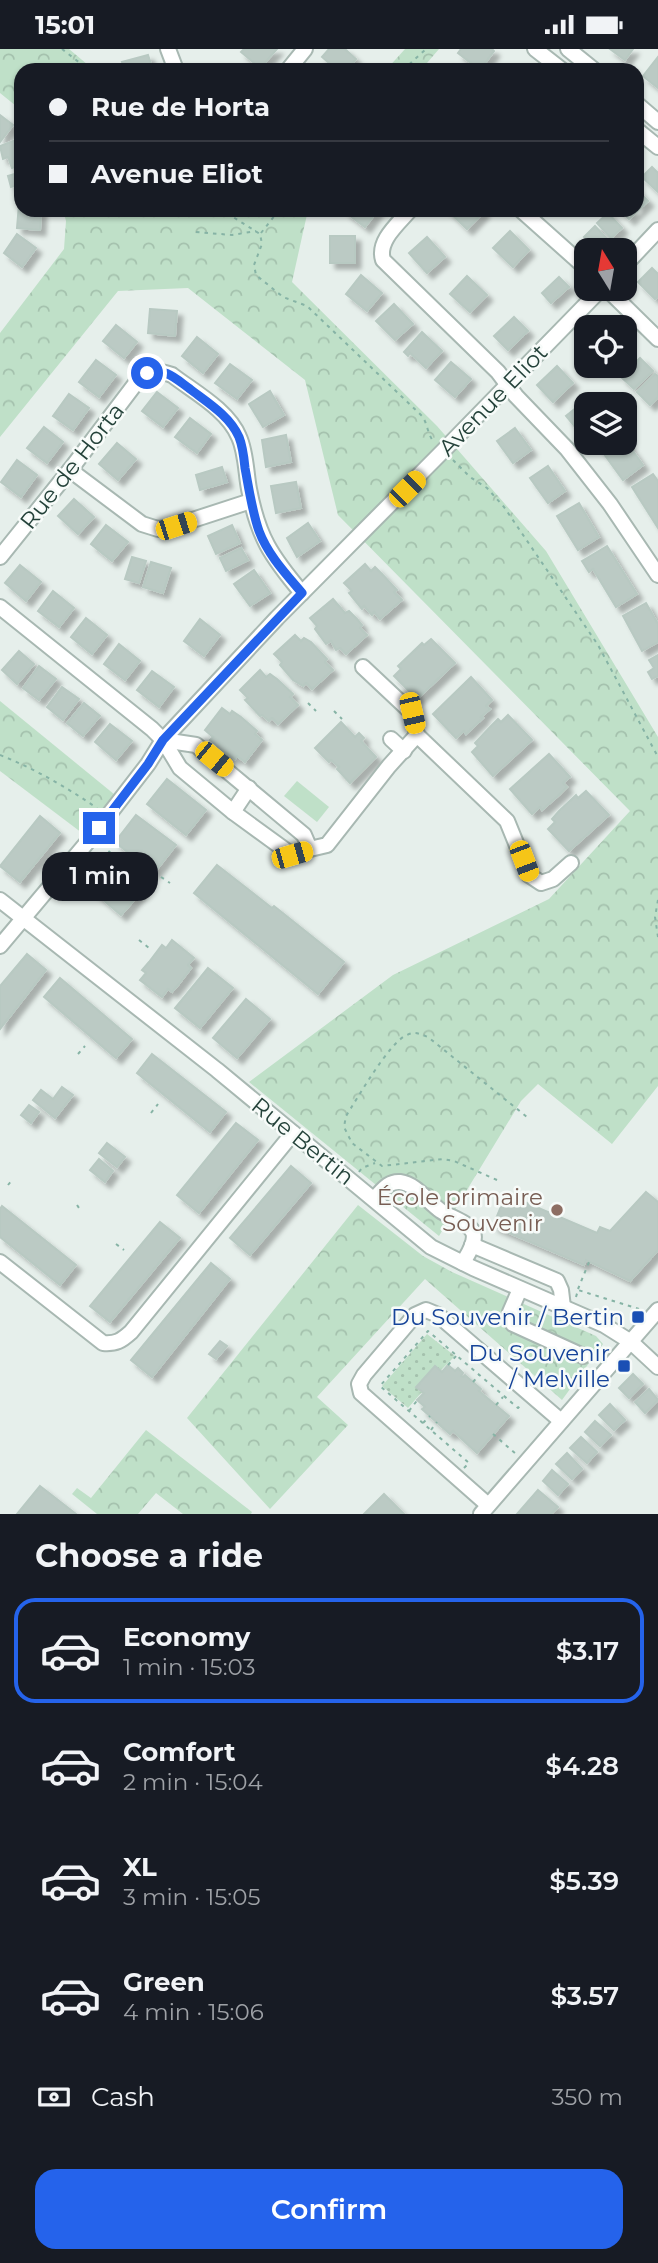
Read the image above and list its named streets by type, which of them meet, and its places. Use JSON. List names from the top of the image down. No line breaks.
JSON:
{"streets":{"street":["Avenue Eliot","Rue de Horta","Rue Bertin"]},"crossings":[["Avenue Eliot","Rue de Horta"],["Avenue Eliot","Rue Bertin"]],"places":{"other":["École primaire Souvenir"],"transit":["Du Souvenir / Bertin","Du Souvenir / Melville"]},"north":"top","page":{"status":"15:01","banner":["Rue de Horta","Avenue Eliot"],"bubble":"1 min","heading":"Choose a ride","list":[{"name":"Economy","note":"1 min · 15:03","value":"$3.17"},{"name":"Comfort","note":"2 min · 15:04","value":"$4.28"},{"name":"XL","note":"3 min · 15:05","value":"$5.39"},{"name":"Green","note":"4 min · 15:06","value":"$3.57"}],"pay":["Cash","350 m"],"buttons":"Confirm"}}
